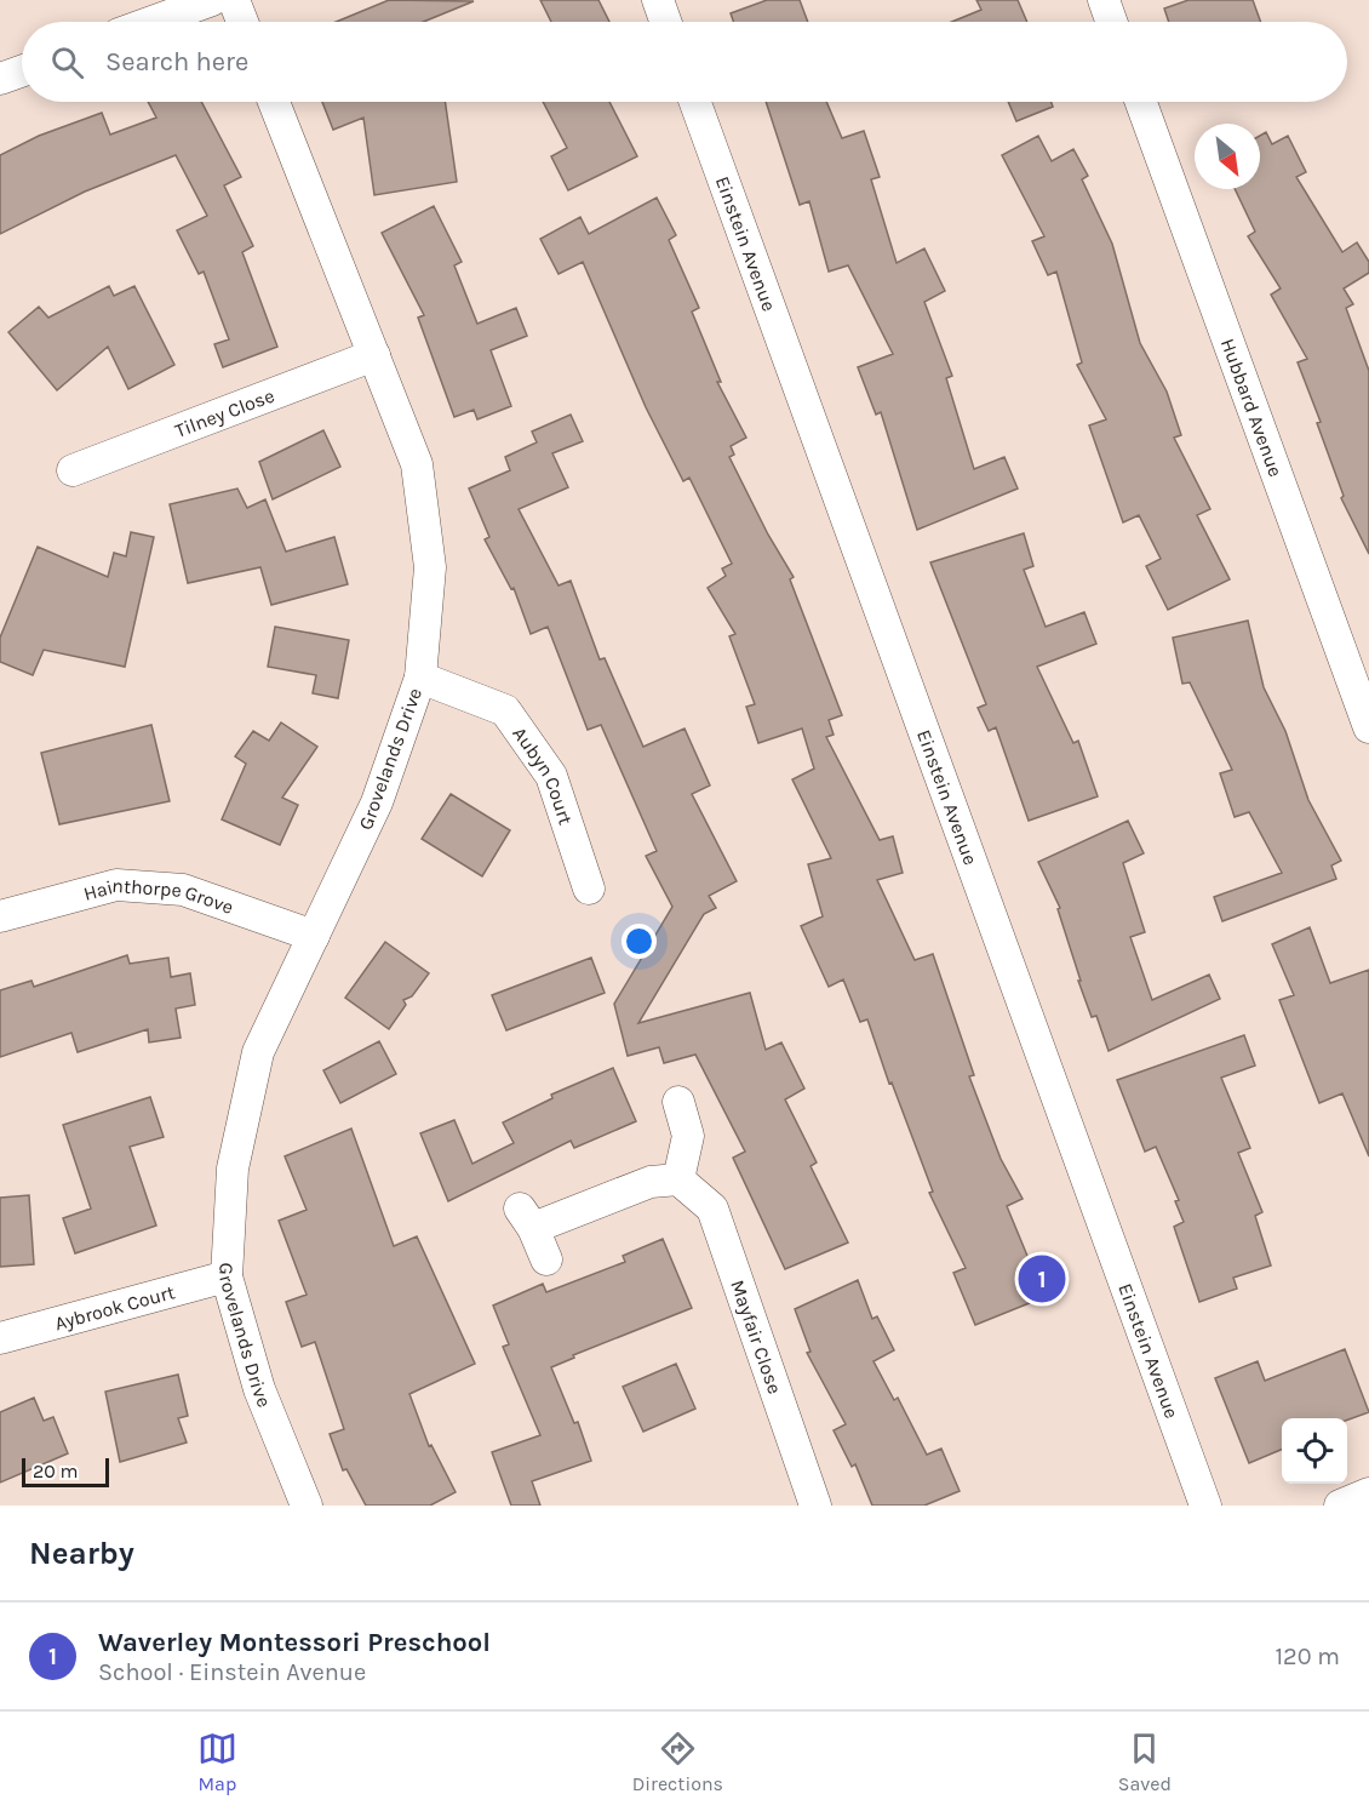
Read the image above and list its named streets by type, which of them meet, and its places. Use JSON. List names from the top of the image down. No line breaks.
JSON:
{"streets":{"street":["Einstein Avenue","Hubbard Avenue","Tilney Close","Grovelands Drive","Aubyn Court","Hainthorpe Grove","Aybrook Court","Mayfair Close"]},"crossings":[["Tilney Close","Grovelands Drive"],["Grovelands Drive","Aubyn Court"],["Grovelands Drive","Hainthorpe Grove"],["Grovelands Drive","Aybrook Court"]],"scale_bar":"20 m","north":"bottom right","page":{"search":"Search here","pins":"1","scale":"20 m","heading":"Nearby","list":[{"mark":"1","name":"Waverley Montessori Preschool","note":"School · Einstein Avenue","value":"120 m"}],"nav":["Map","Directions","Saved"]}}
